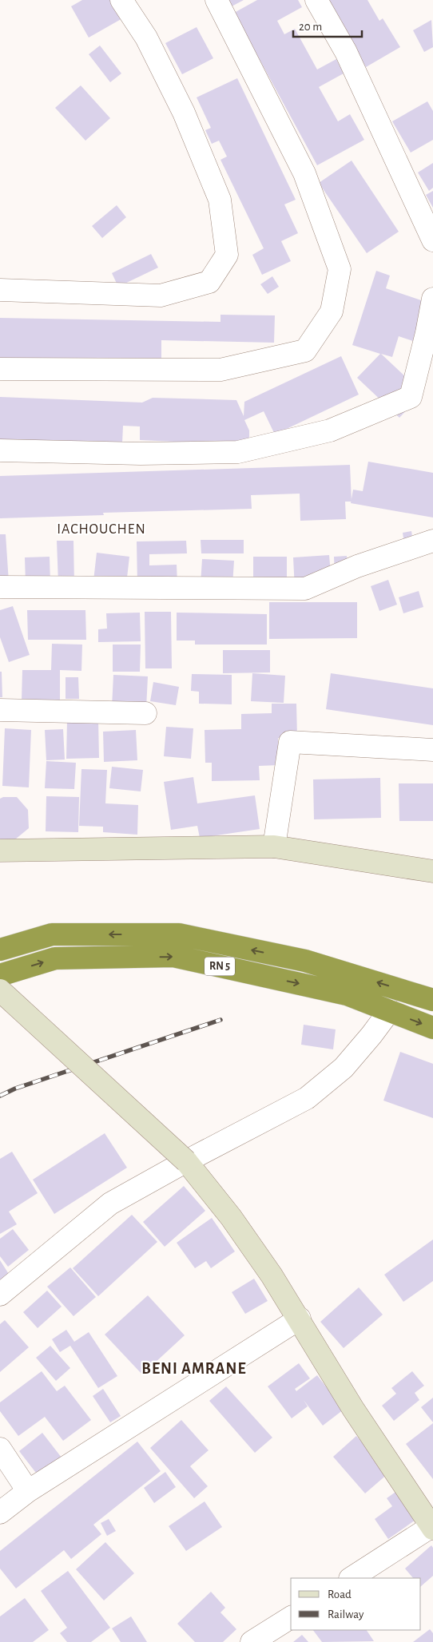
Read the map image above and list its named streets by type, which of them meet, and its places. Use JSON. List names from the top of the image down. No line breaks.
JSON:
{"streets":{"highway":["RN 5"]},"districts":["IACHOUCHEN","BENI AMRANE"],"legend":["Road","Railway"],"scale_bar":"20 m"}
